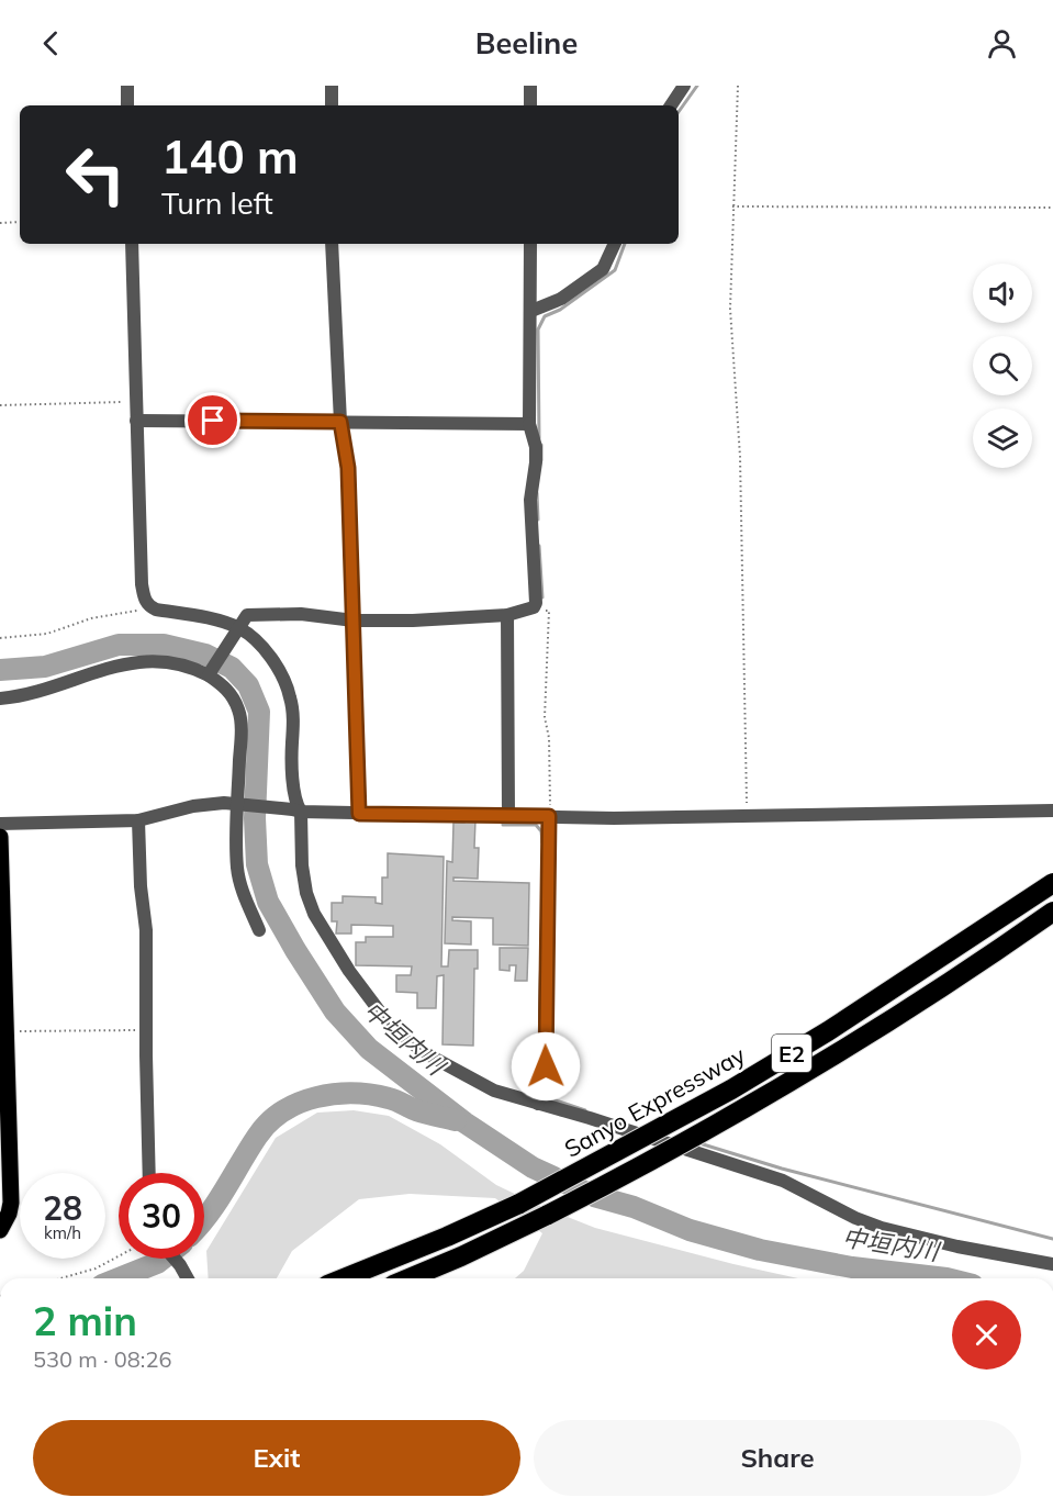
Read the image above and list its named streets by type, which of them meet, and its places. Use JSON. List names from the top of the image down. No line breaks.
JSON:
{"streets":{"highway":["E2","Sanyo Expressway"]},"water":["中垣内川"],"page":{"header":"Beeline","turn":["140 m","Turn left"],"speed":"28 km/h","limit":"30","heading":["2 min","530 m · 08:26"],"buttons":["Exit","Share"]}}
